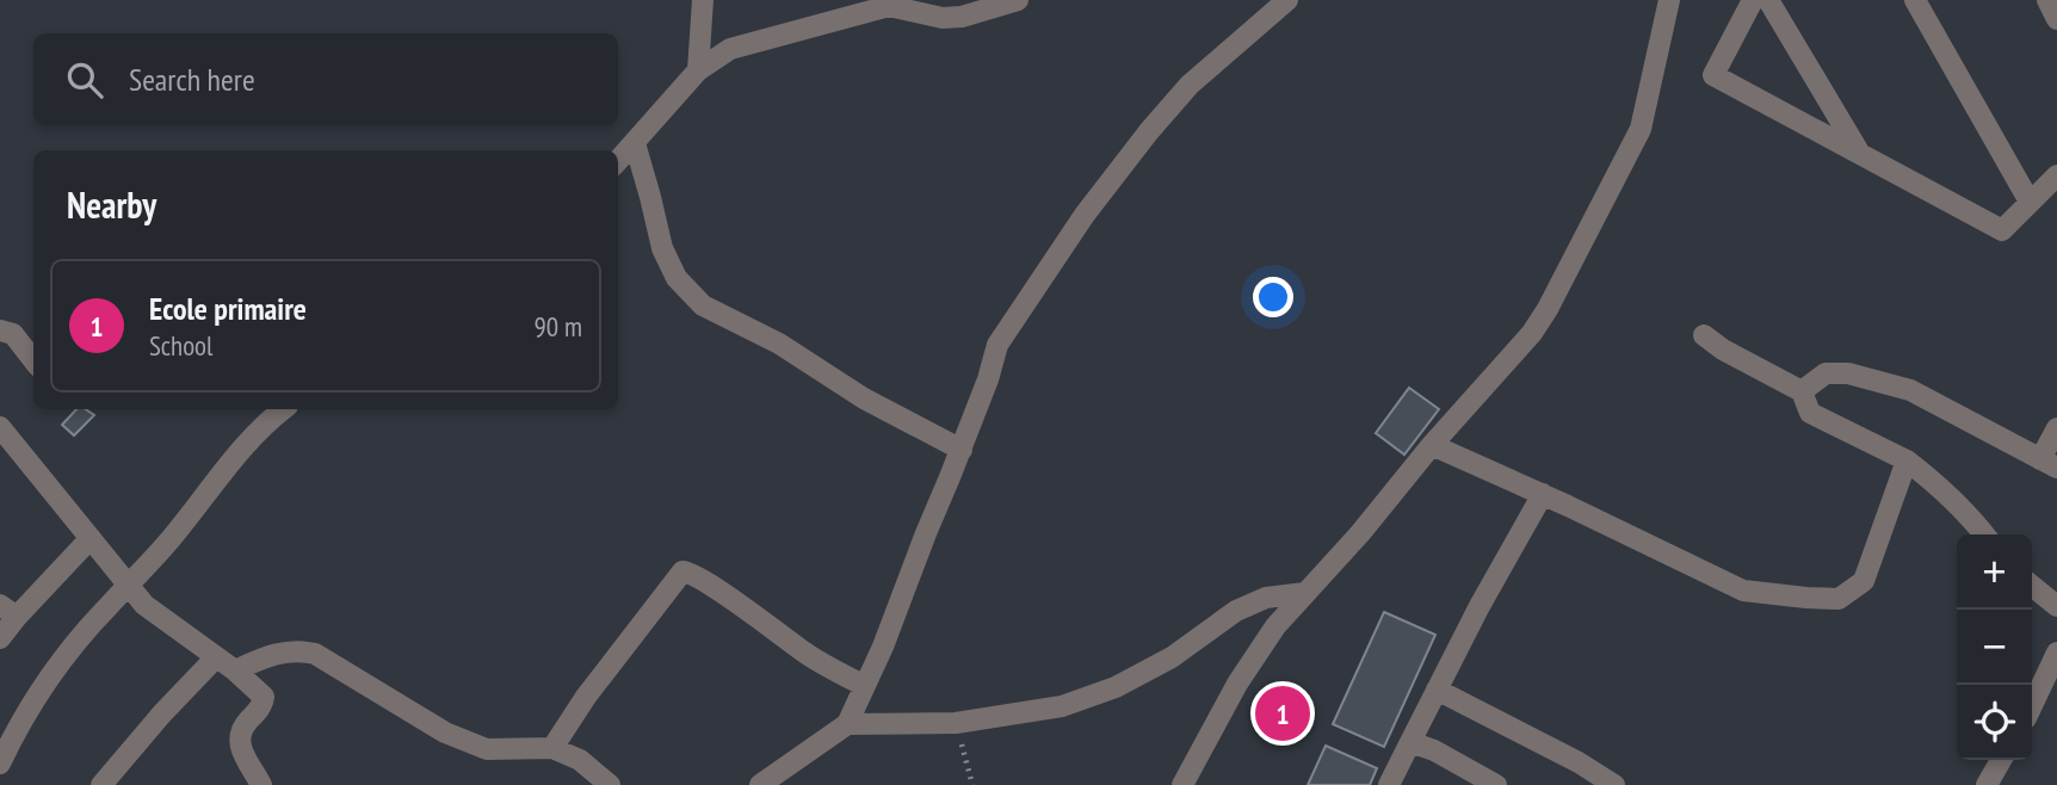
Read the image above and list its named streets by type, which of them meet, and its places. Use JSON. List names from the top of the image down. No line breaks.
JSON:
{"page":{"search":"Search here","heading":"Nearby","list":[{"mark":"1","name":"Ecole primaire","note":"School","value":"90 m"}],"map_buttons":["+","−"],"pins":"1"}}
